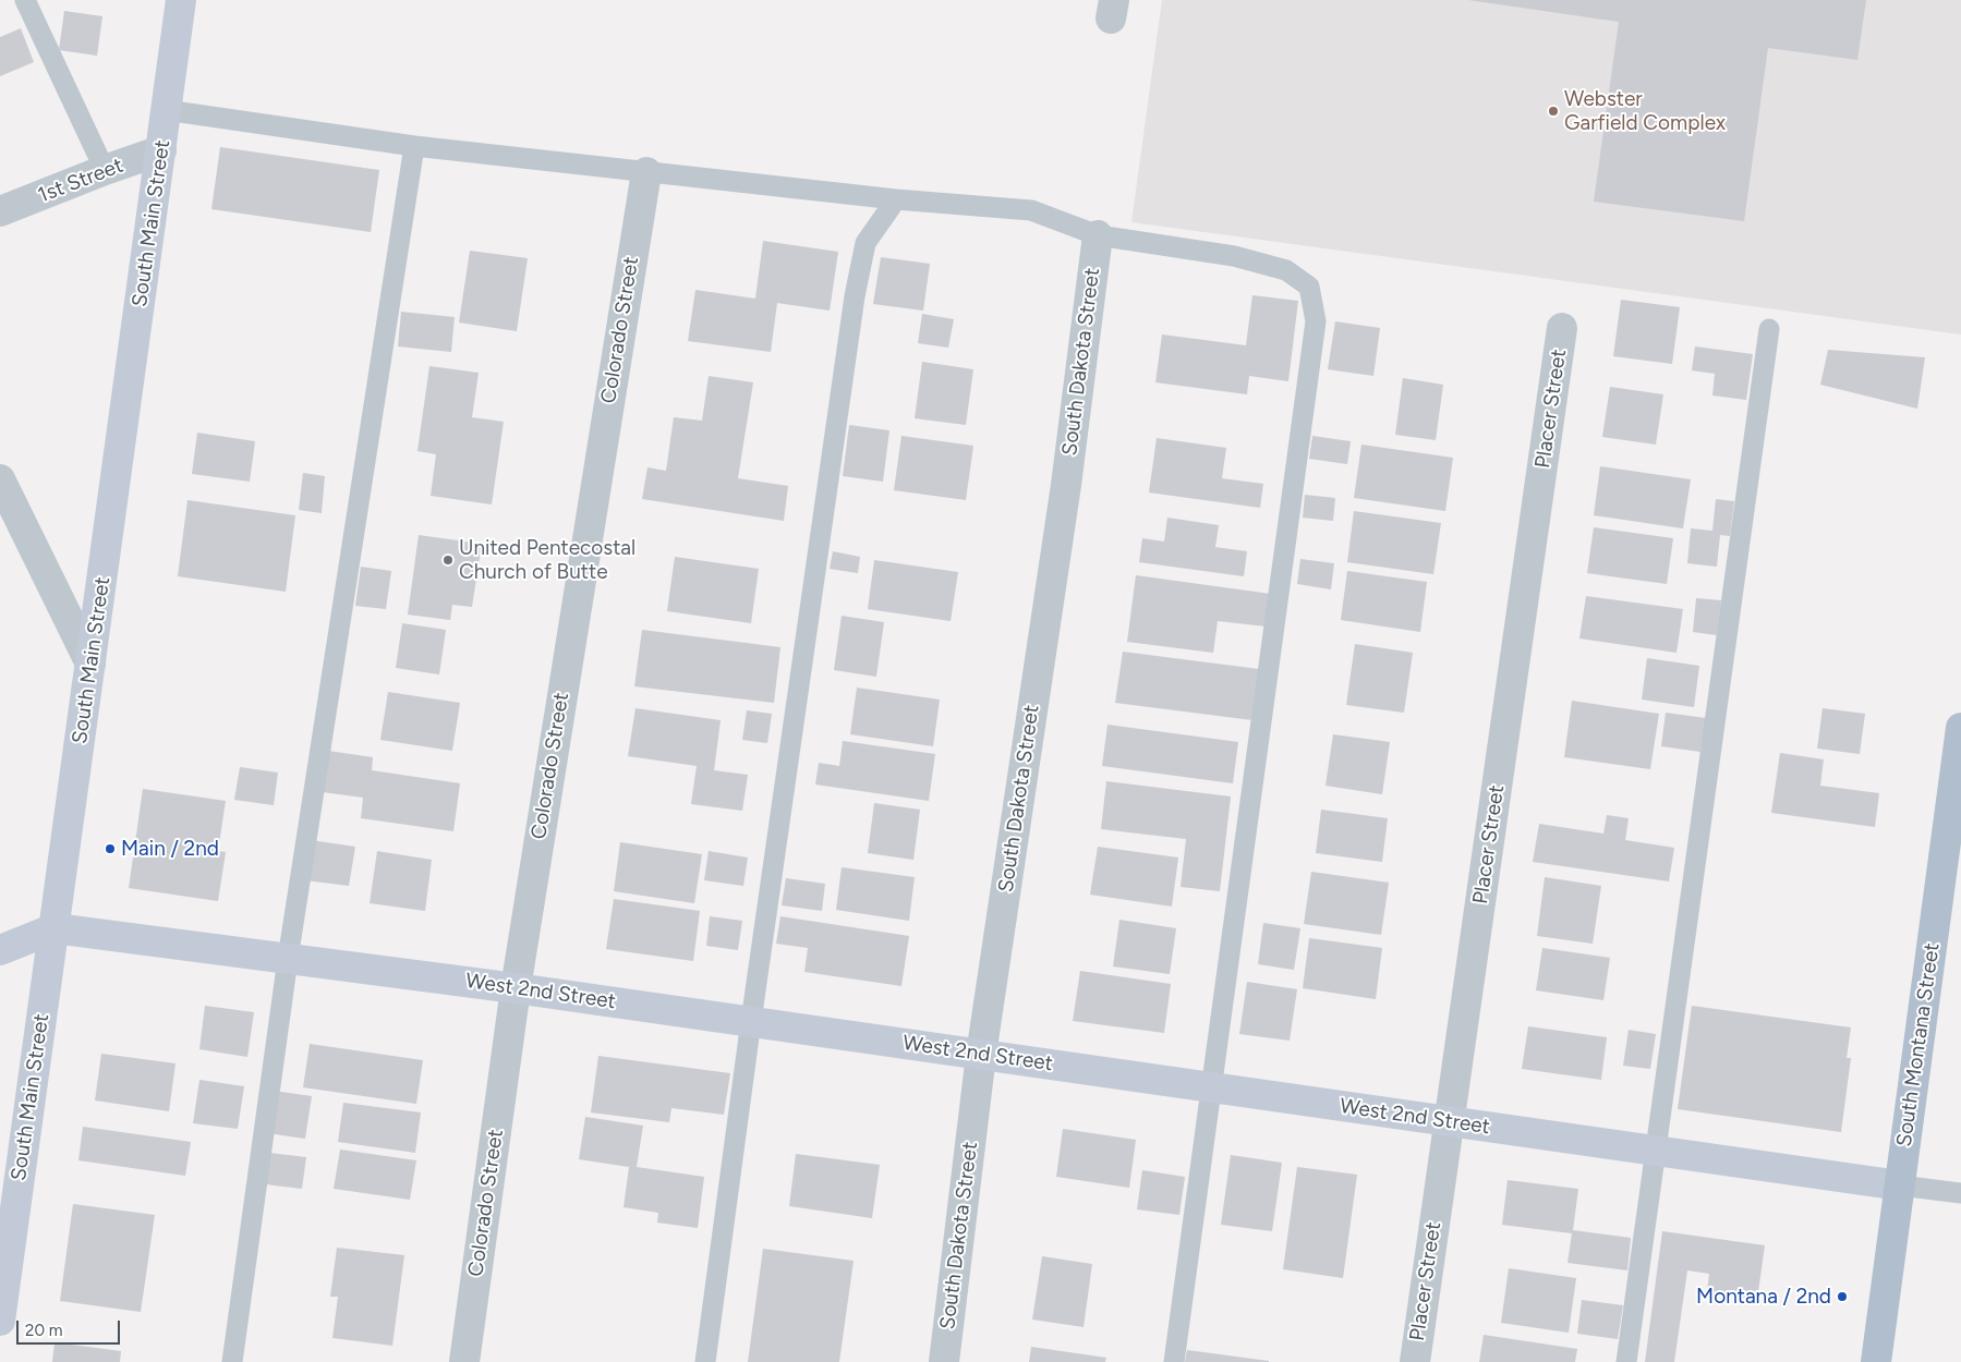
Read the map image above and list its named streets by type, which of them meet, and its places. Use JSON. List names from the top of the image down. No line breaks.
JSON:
{"streets":{"main road":["South Montana Street"],"street":["1st Street","South Main Street","Colorado Street","South Dakota Street","Placer Street","West 2nd Street"]},"crossings":[["1st Street","South Main Street"],["South Main Street","West 2nd Street"],["Colorado Street","West 2nd Street"],["South Dakota Street","West 2nd Street"],["Placer Street","West 2nd Street"],["West 2nd Street","South Montana Street"]],"places":["Webster Garfield Complex","United Pentecostal Church of Butte","Main / 2nd","Montana / 2nd"],"scale_bar":"20 m"}
